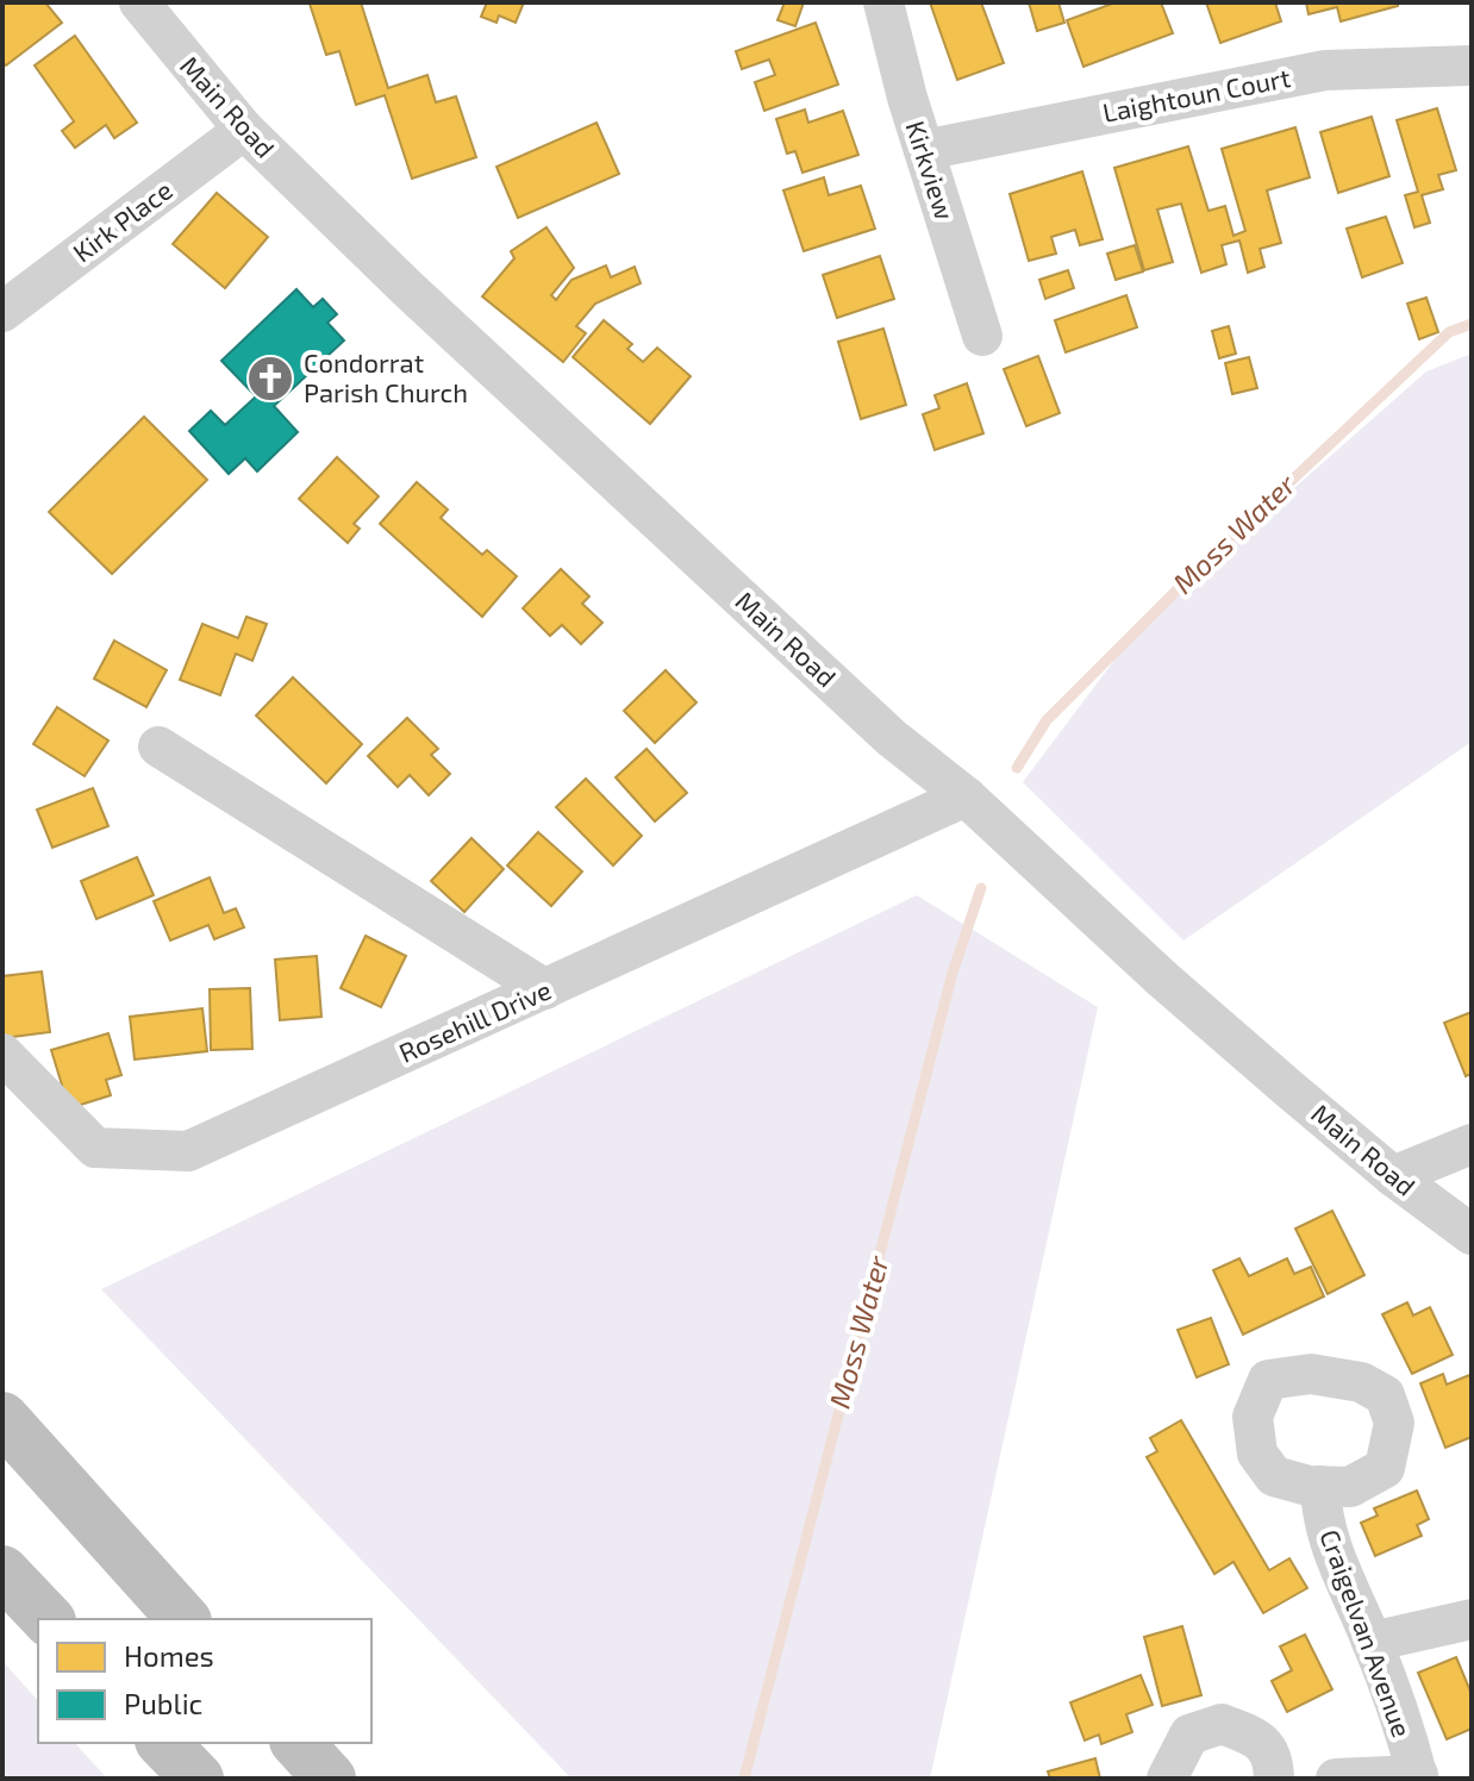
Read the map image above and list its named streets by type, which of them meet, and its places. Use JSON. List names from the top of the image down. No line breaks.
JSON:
{"streets":{"street":["Laightoun Court","Main Road","Kirkview","Kirk Place","Rosehill Drive","Craigelvan Avenue"]},"crossings":[["Laightoun Court","Kirkview"],["Main Road","Kirk Place"],["Main Road","Rosehill Drive"]],"water":["Moss Water"],"places":{"church":["Condorrat Parish Church"]},"legend":["Homes","Public"]}
